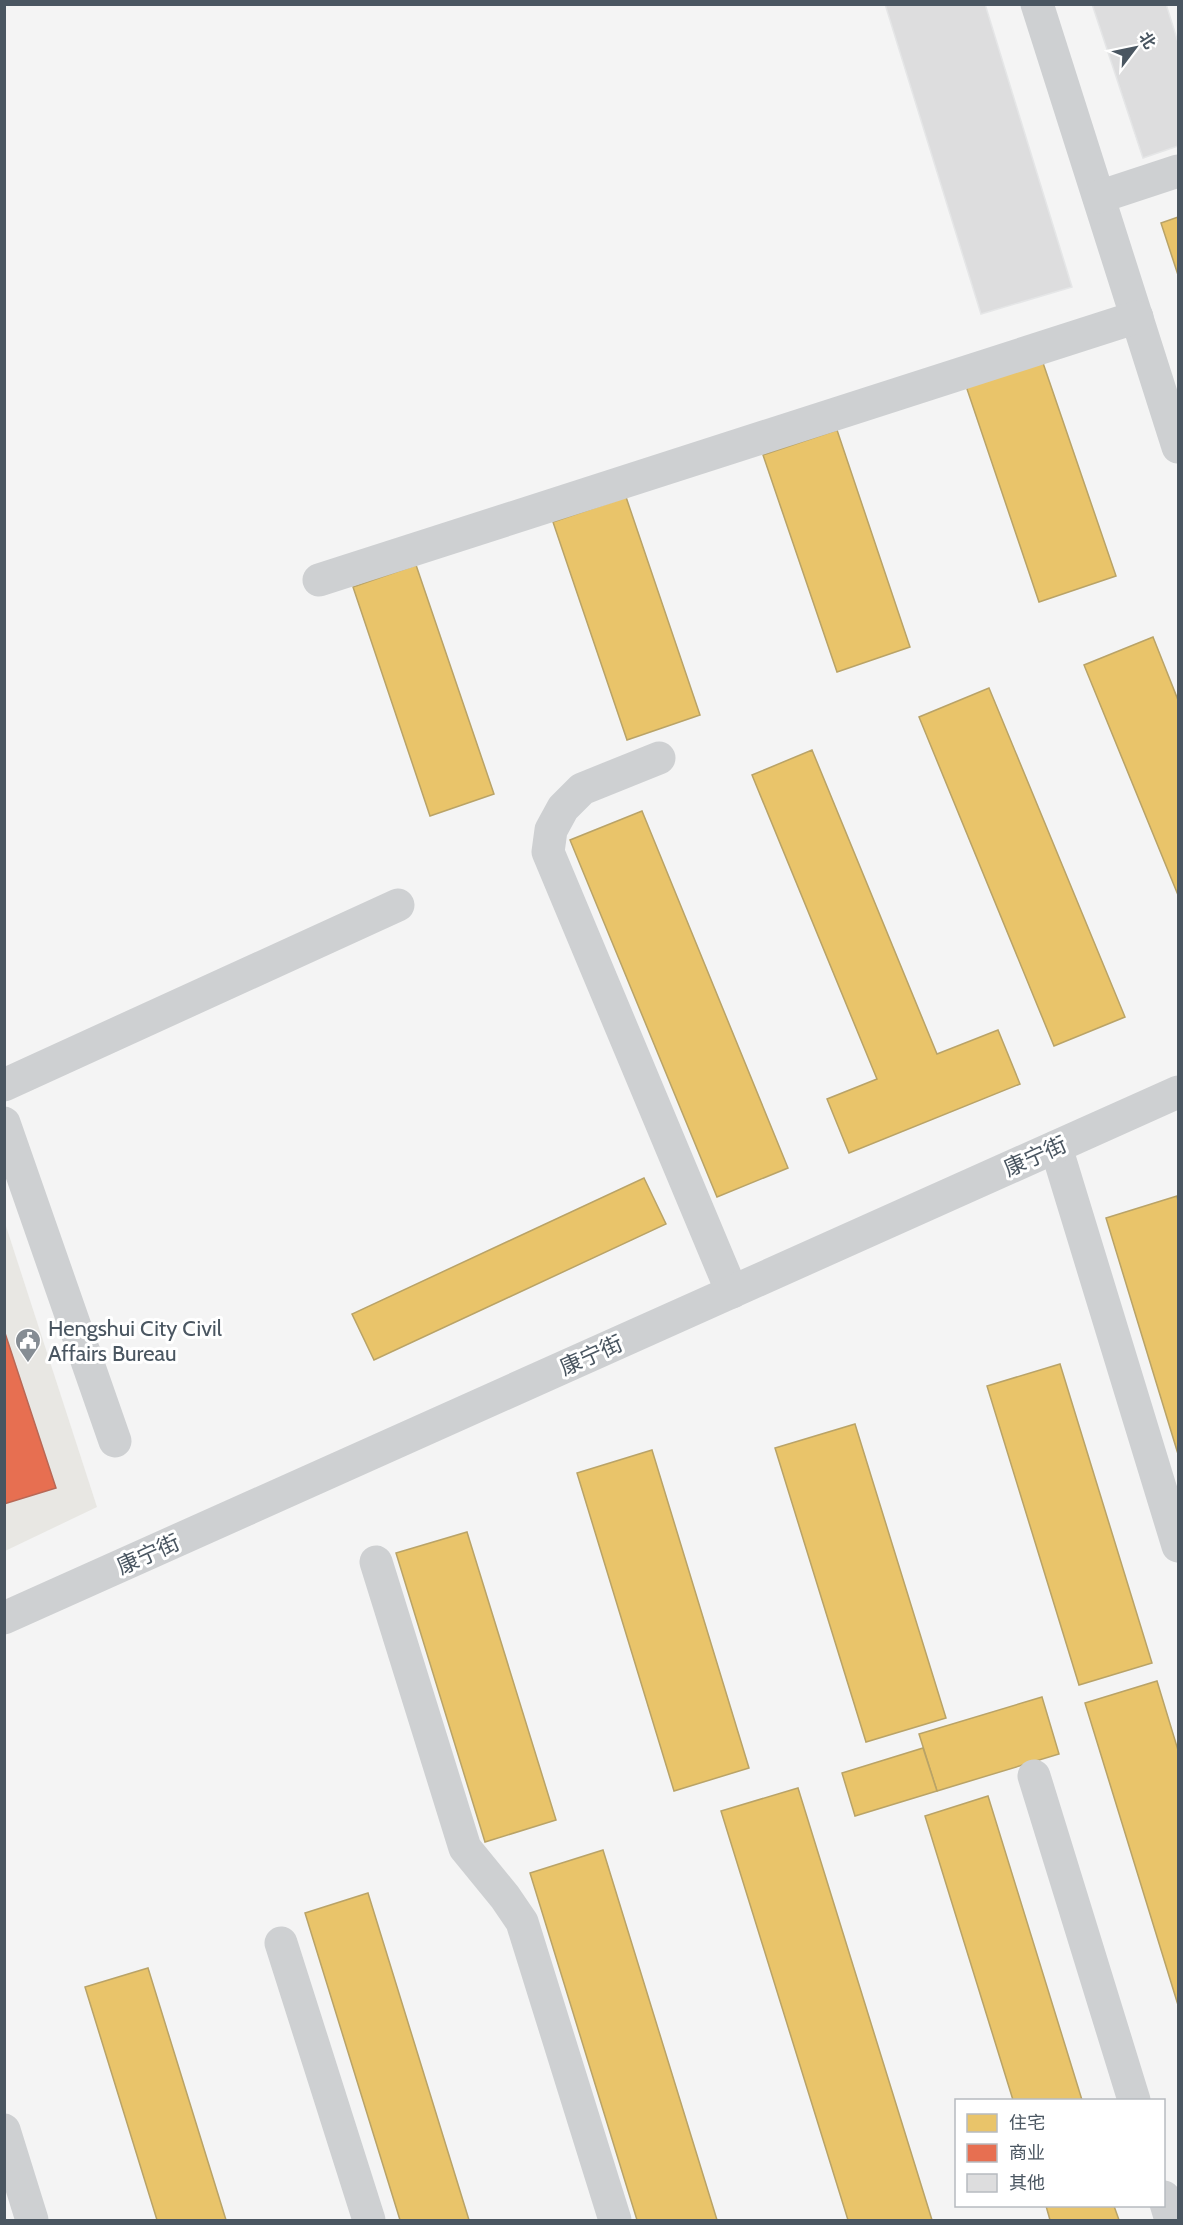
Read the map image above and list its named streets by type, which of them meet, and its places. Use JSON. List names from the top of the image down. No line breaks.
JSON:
{"streets":{"street":["康宁街"]},"places":{"public building":["Hengshui City Civil Affairs Bureau"]},"legend":["住宅","商业","其他"],"north":"top right"}
